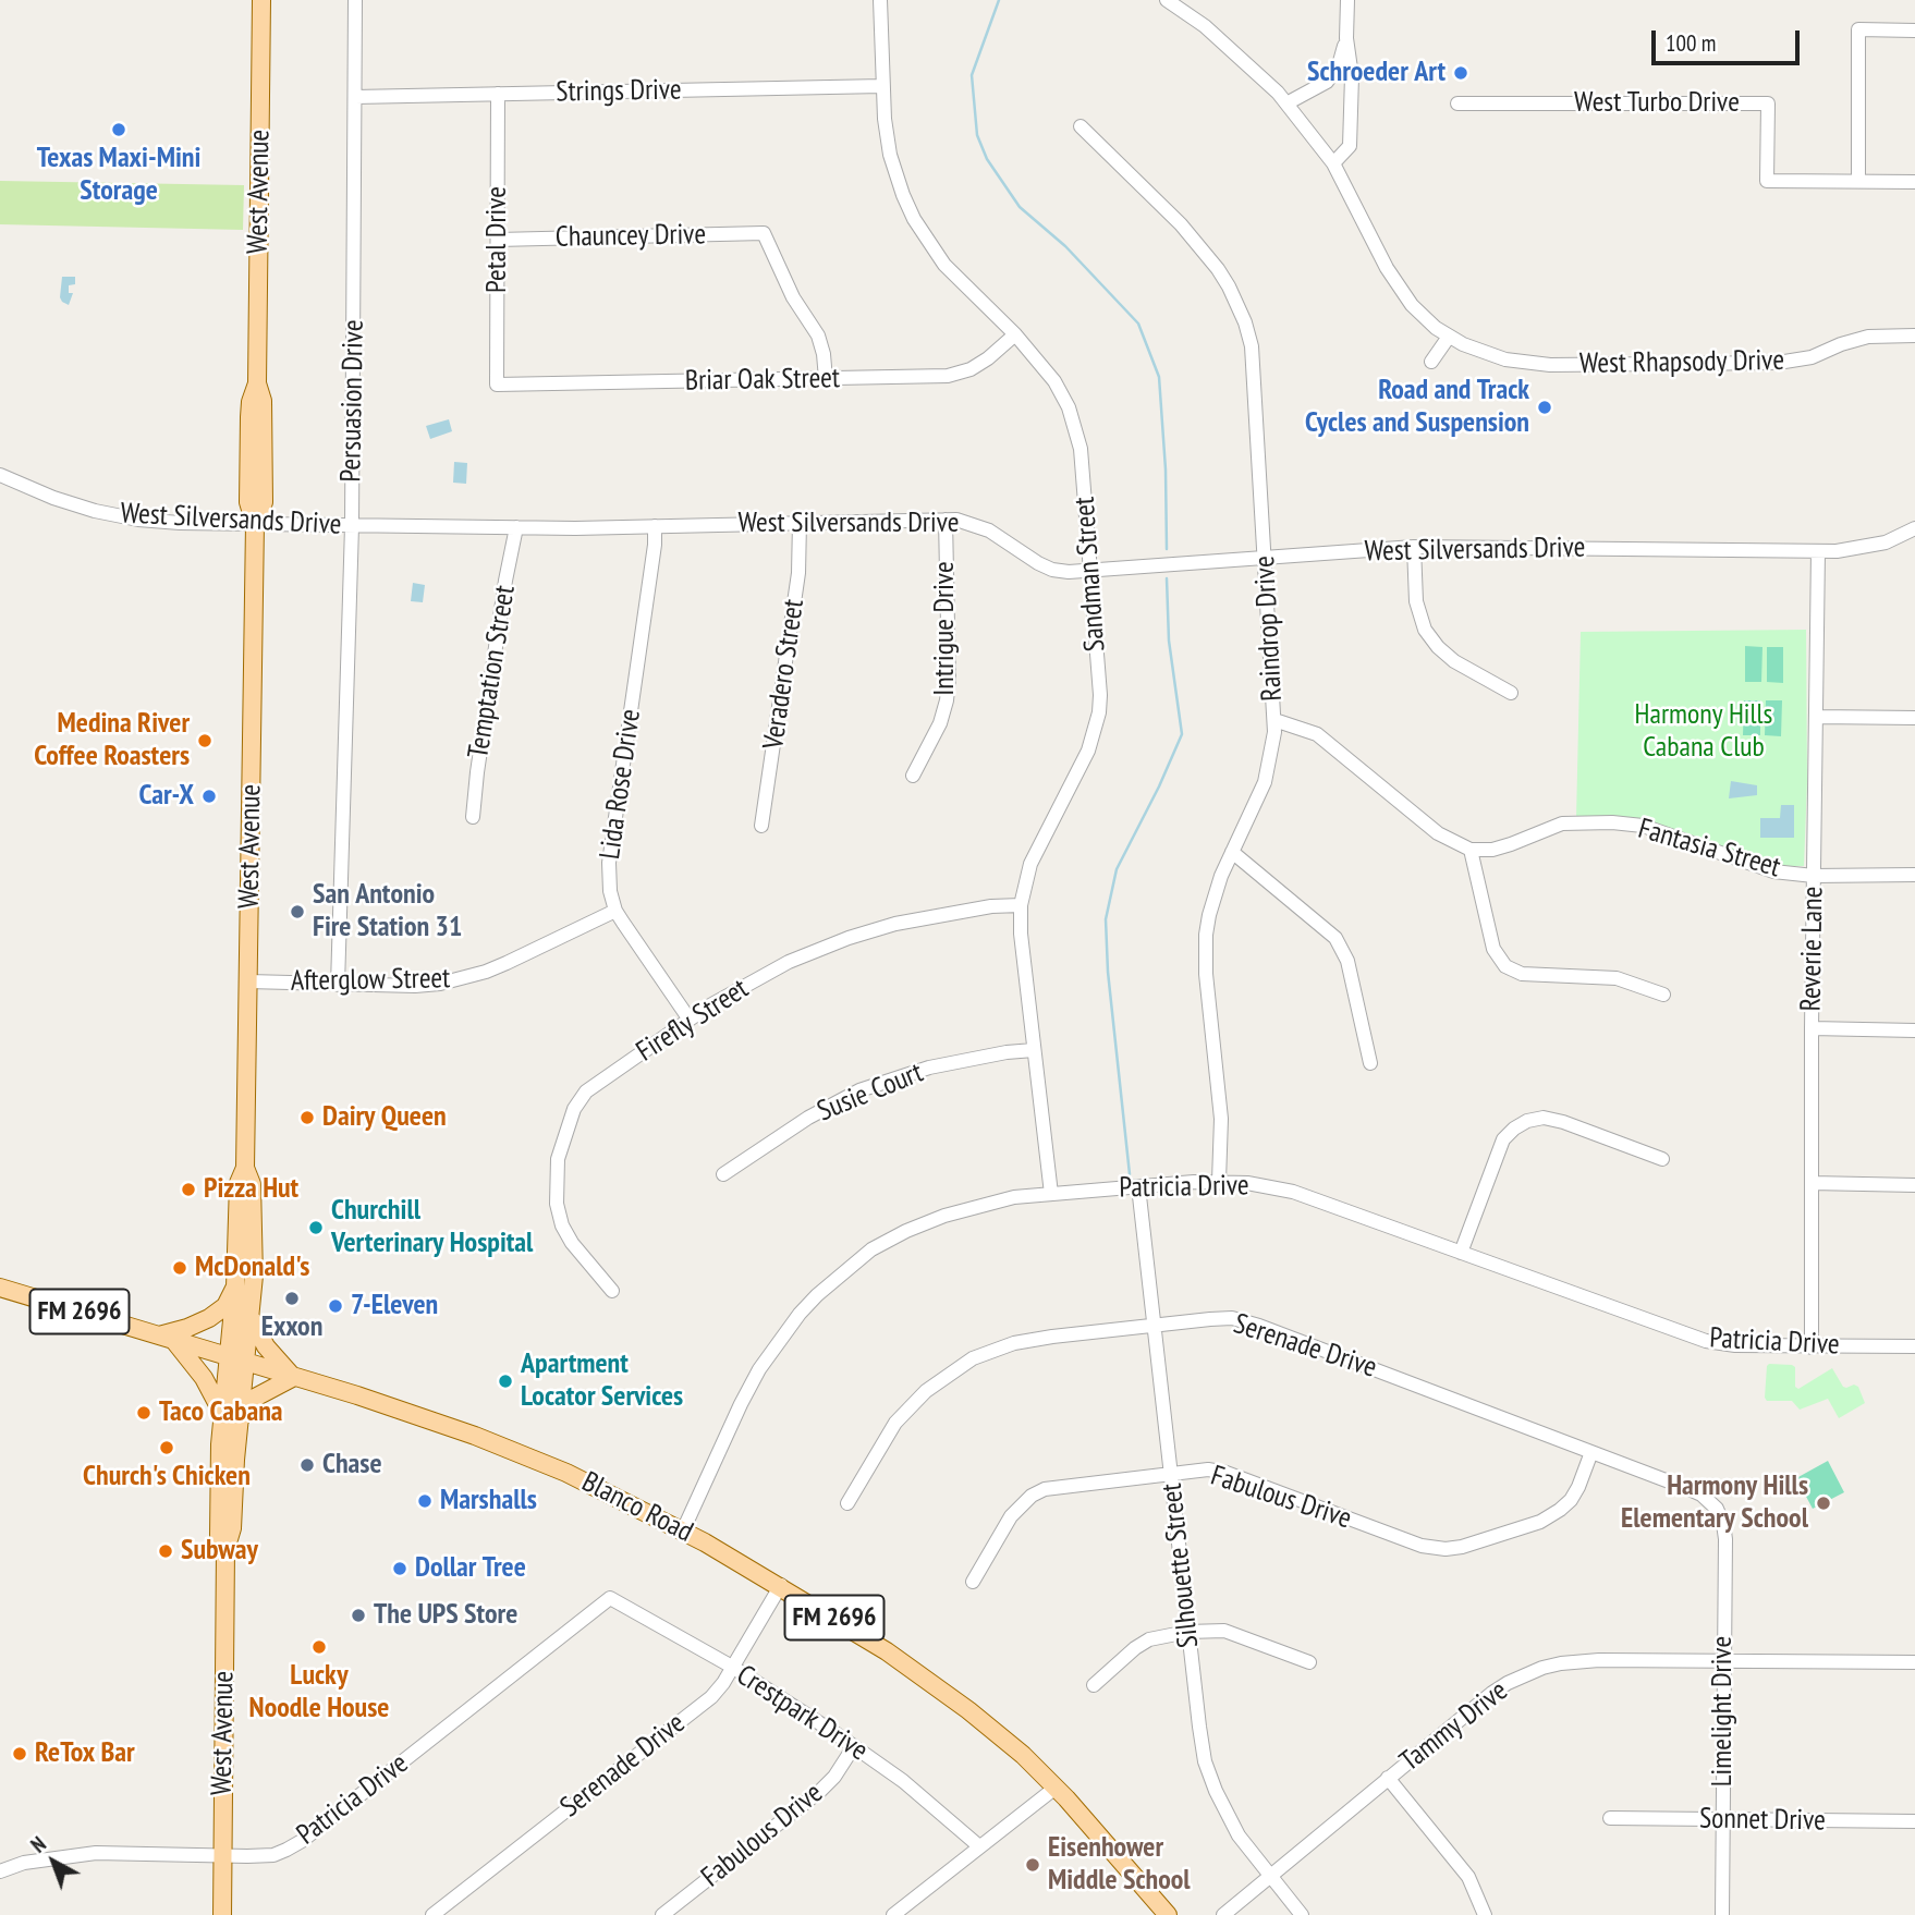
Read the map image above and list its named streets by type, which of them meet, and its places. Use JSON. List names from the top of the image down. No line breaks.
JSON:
{"streets":{"main road":["West Avenue","FM 2696","Blanco Road"],"street":["Strings Drive","West Turbo Drive","Chauncey Drive","Petal Drive","West Rhapsody Drive","Briar Oak Street","Persuasion Drive","West Silversands Drive","Sandman Street","Intrigue Drive","Raindrop Drive","Temptation Street","Veradero Street","Lida Rose Drive","Fantasia Street","Reverie Lane","Afterglow Street","Firefly Street","Susie Court","Patricia Drive","Serenade Drive","Fabulous Drive","Silhouette Street","Limelight Drive","Crestpark Drive","Tammy Drive","Sonnet Drive"]},"crossings":[["Strings Drive","Petal Drive"],["Strings Drive","Persuasion Drive"],["Strings Drive","Sandman Street"],["West Avenue","West Silversands Drive"],["West Avenue","Afterglow Street"],["West Avenue","Patricia Drive"],["West Avenue","Blanco Road"],["Chauncey Drive","Petal Drive"],["Chauncey Drive","Briar Oak Street"],["Petal Drive","Briar Oak Street"],["Briar Oak Street","Sandman Street"],["Persuasion Drive","West Silversands Drive"],["Persuasion Drive","Afterglow Street"],["West Silversands Drive","Sandman Street"],["West Silversands Drive","Intrigue Drive"],["West Silversands Drive","Raindrop Drive"],["West Silversands Drive","Temptation Street"],["West Silversands Drive","Veradero Street"],["West Silversands Drive","Lida Rose Drive"],["West Silversands Drive","Reverie Lane"],["Sandman Street","Firefly Street"],["Sandman Street","Susie Court"],["Sandman Street","Patricia Drive"],["Raindrop Drive","Patricia Drive"],["Lida Rose Drive","Afterglow Street"],["Lida Rose Drive","Firefly Street"],["Fantasia Street","Reverie Lane"],["Reverie Lane","Patricia Drive"],["Patricia Drive","Blanco Road"],["Patricia Drive","Silhouette Street"],["Patricia Drive","Crestpark Drive"],["Serenade Drive","Fabulous Drive"],["Serenade Drive","Blanco Road"],["Serenade Drive","Silhouette Street"],["Serenade Drive","Limelight Drive"],["Serenade Drive","Crestpark Drive"],["Fabulous Drive","Silhouette Street"],["Fabulous Drive","Crestpark Drive"],["Silhouette Street","Tammy Drive"],["Limelight Drive","Tammy Drive"],["Limelight Drive","Sonnet Drive"]],"parks":["Harmony Hills Cabana Club"],"places":["Schroeder Art","Texas Maxi-Mini Storage","Road and Track Cycles and Suspension","Medina River Coffee Roasters","Car-X","San Antonio Fire Station 31","Dairy Queen","Pizza Hut","Churchill Verterinary Hospital","McDonald's","Exxon","7-Eleven","Apartment Locator Services","Taco Cabana","Church's Chicken","Chase","Marshalls","Harmony Hills Elementary School","Subway","Dollar Tree","The UPS Store","Lucky Noodle House","ReTox Bar","Eisenhower Middle School"],"scale_bar":"100 m","north":"top left"}
